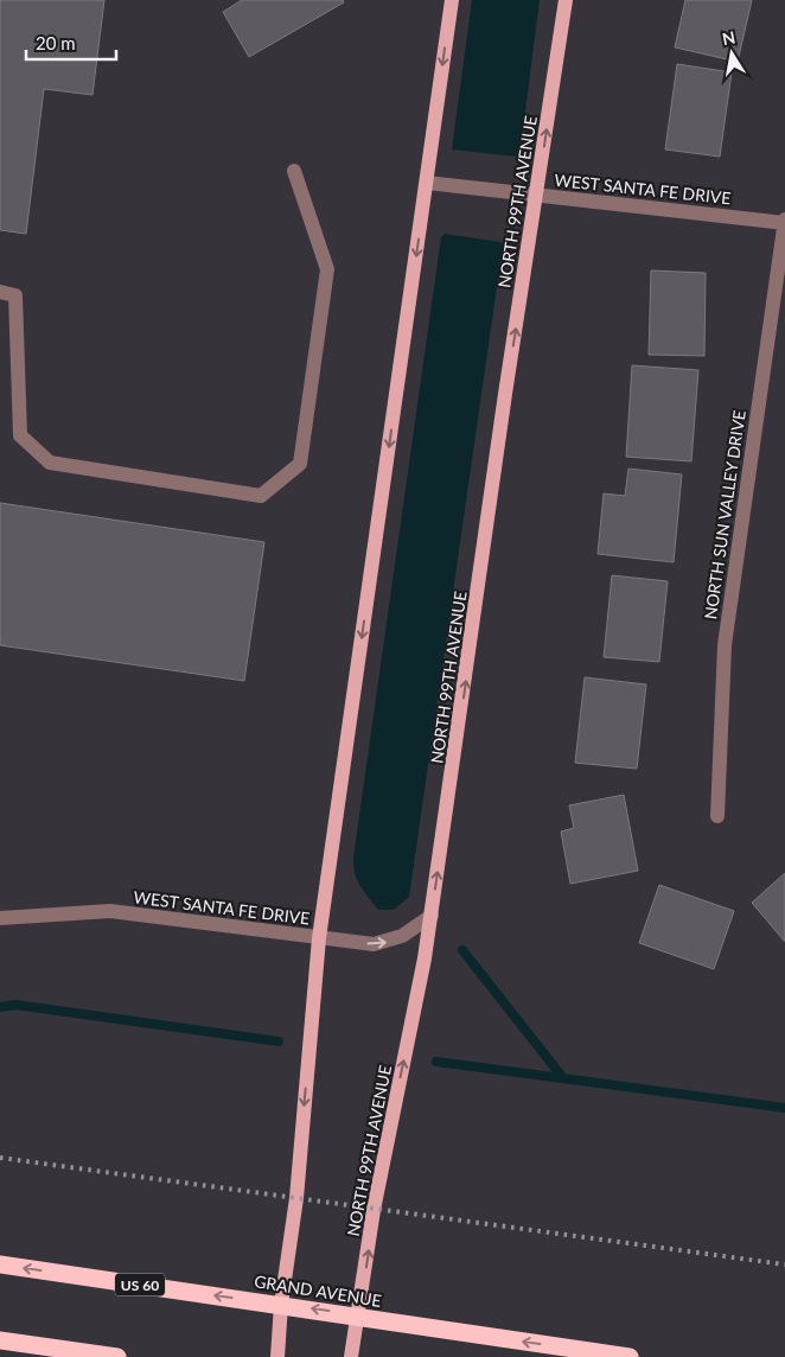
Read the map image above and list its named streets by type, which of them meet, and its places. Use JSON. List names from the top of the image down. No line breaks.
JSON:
{"streets":{"highway":["US 60","GRAND AVENUE"],"main road":["NORTH 99TH AVENUE"],"street":["WEST SANTA FE DRIVE","NORTH SUN VALLEY DRIVE"]},"crossings":[["WEST SANTA FE DRIVE","NORTH 99TH AVENUE"],["WEST SANTA FE DRIVE","NORTH SUN VALLEY DRIVE"],["NORTH 99TH AVENUE","GRAND AVENUE"]],"one_way":["GRAND AVENUE"],"scale_bar":"20 m","north":"top"}
